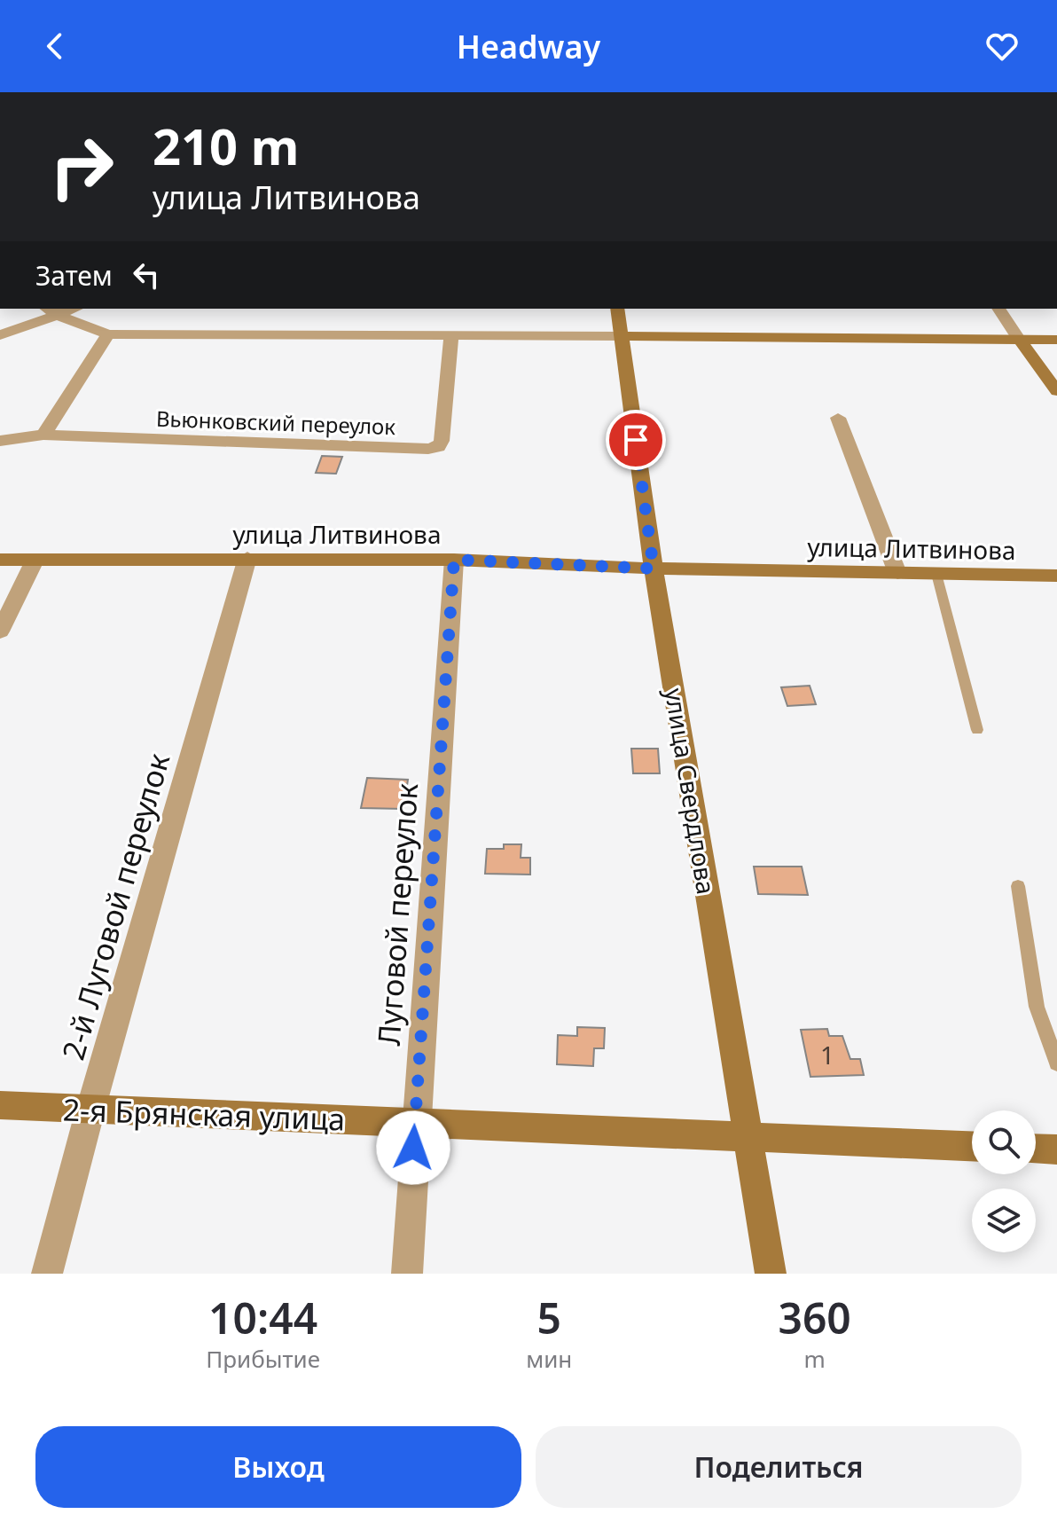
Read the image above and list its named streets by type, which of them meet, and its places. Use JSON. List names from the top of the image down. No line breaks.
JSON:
{"streets":{"street":["Вьюнковский переулок","улица Литвинова","улица Свердлова","2-й Луговой переулок","Луговой переулок","2-я Брянская улица"]},"crossings":[["улица Литвинова","улица Свердлова"],["улица Литвинова","2-й Луговой переулок"],["улица Литвинова","Луговой переулок"],["улица Свердлова","2-я Брянская улица"],["2-й Луговой переулок","2-я Брянская улица"],["Луговой переулок","2-я Брянская улица"]],"house_numbers":["1"],"page":{"header":"Headway","turn":["210 m","улица Литвинова"],"then":"Затем","eta":["10:44","Прибытие","5","мин","360","m"],"buttons":["Выход","Поделиться"]}}
